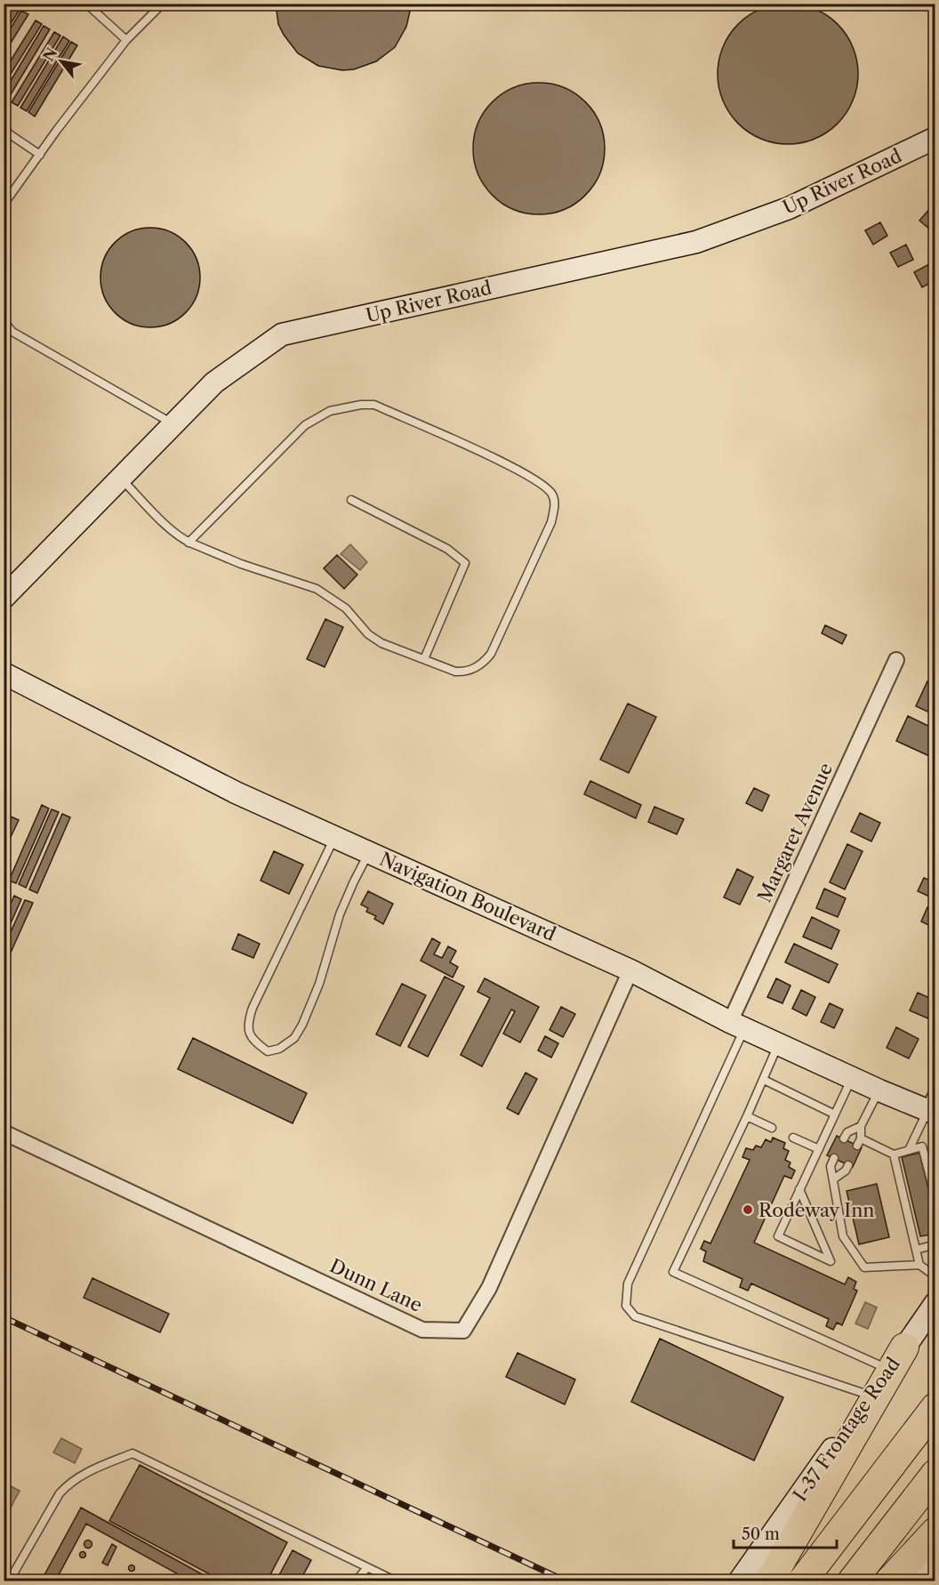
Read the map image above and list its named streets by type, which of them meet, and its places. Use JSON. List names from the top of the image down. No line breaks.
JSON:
{"streets":{"street":["Up River Road","Margaret Avenue","Navigation Boulevard","Dunn Lane","I-37 Frontage Road"]},"crossings":[["Margaret Avenue","Navigation Boulevard"],["Navigation Boulevard","Dunn Lane"]],"places":["Rodeway Inn"],"scale_bar":"50 m","north":"top left"}
